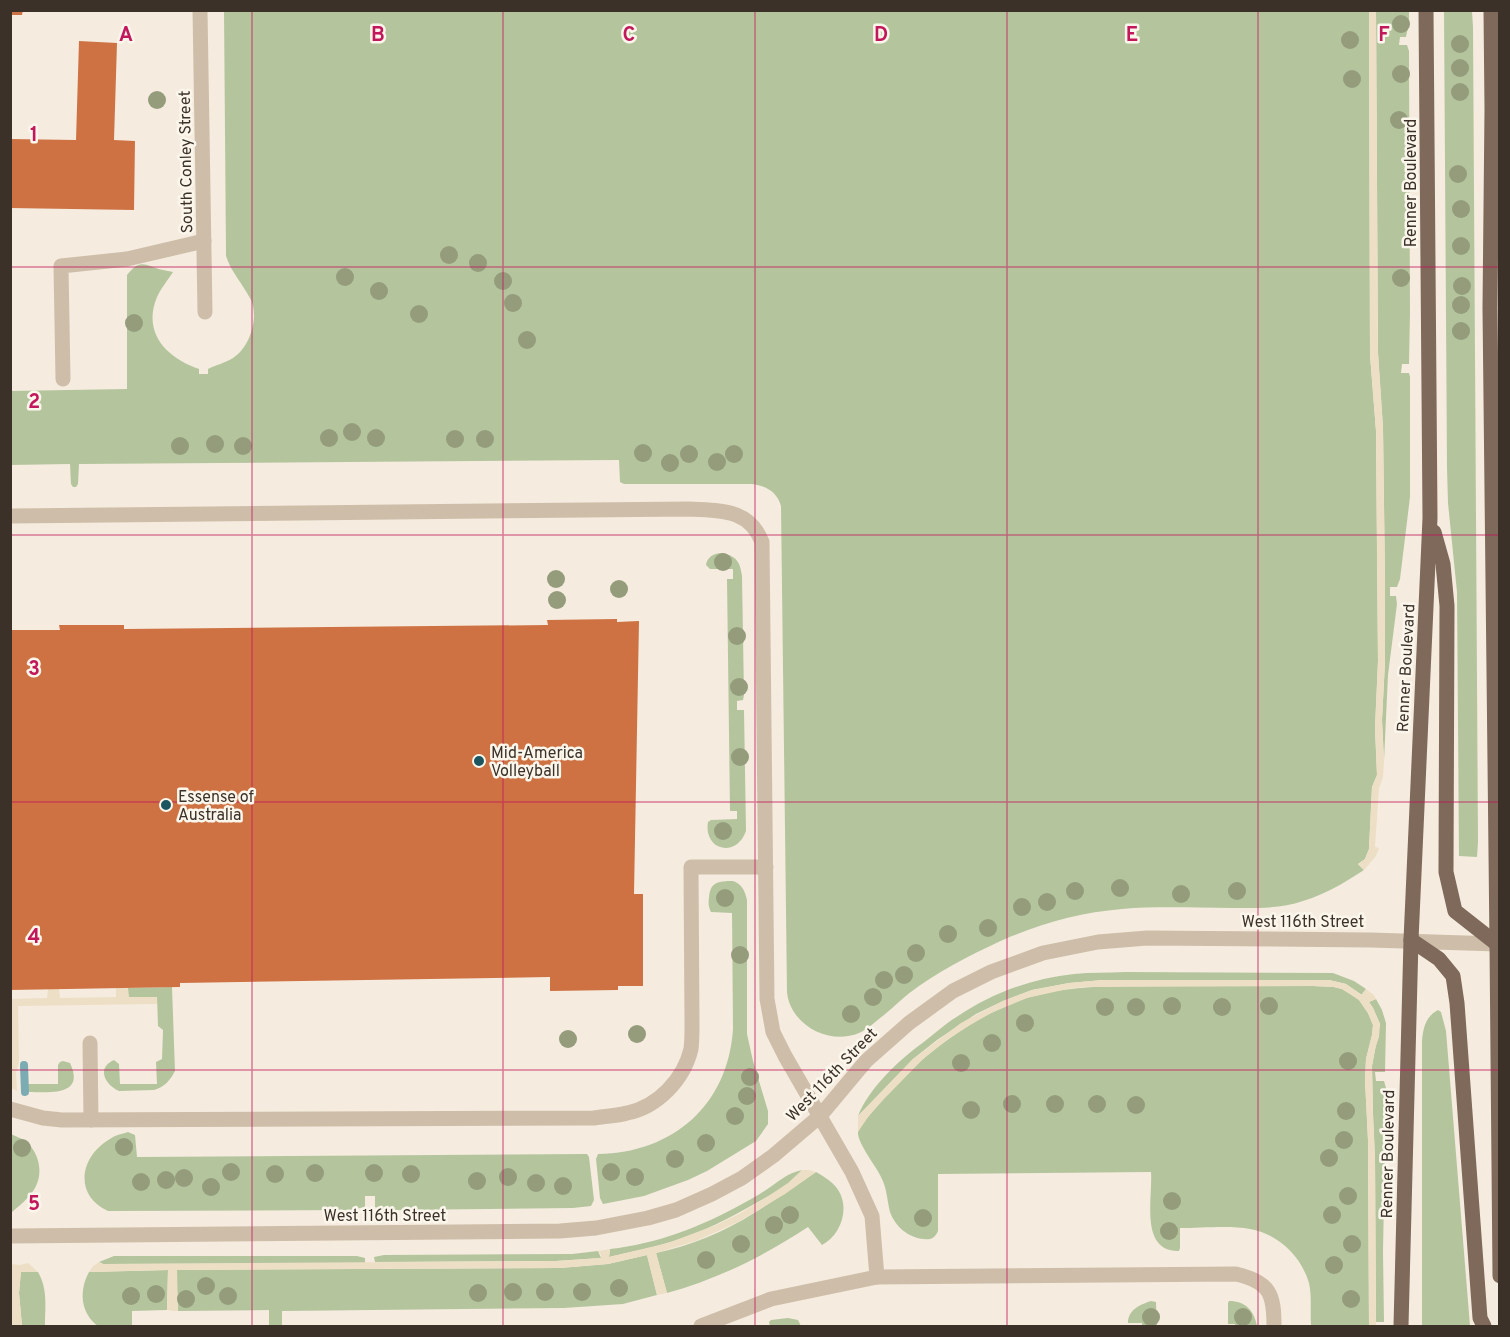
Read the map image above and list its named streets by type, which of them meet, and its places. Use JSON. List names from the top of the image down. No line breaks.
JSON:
{"streets":{"main road":["Renner Boulevard"],"street":["South Conley Street","West 116th Street"]},"crossings":[["Renner Boulevard","West 116th Street"]],"places":["Mid-America Volleyball","Essense of Australia"],"grid":{"columns":["A","B","C","D","E","F"],"rows":["1","2","3","4","5"]}}
